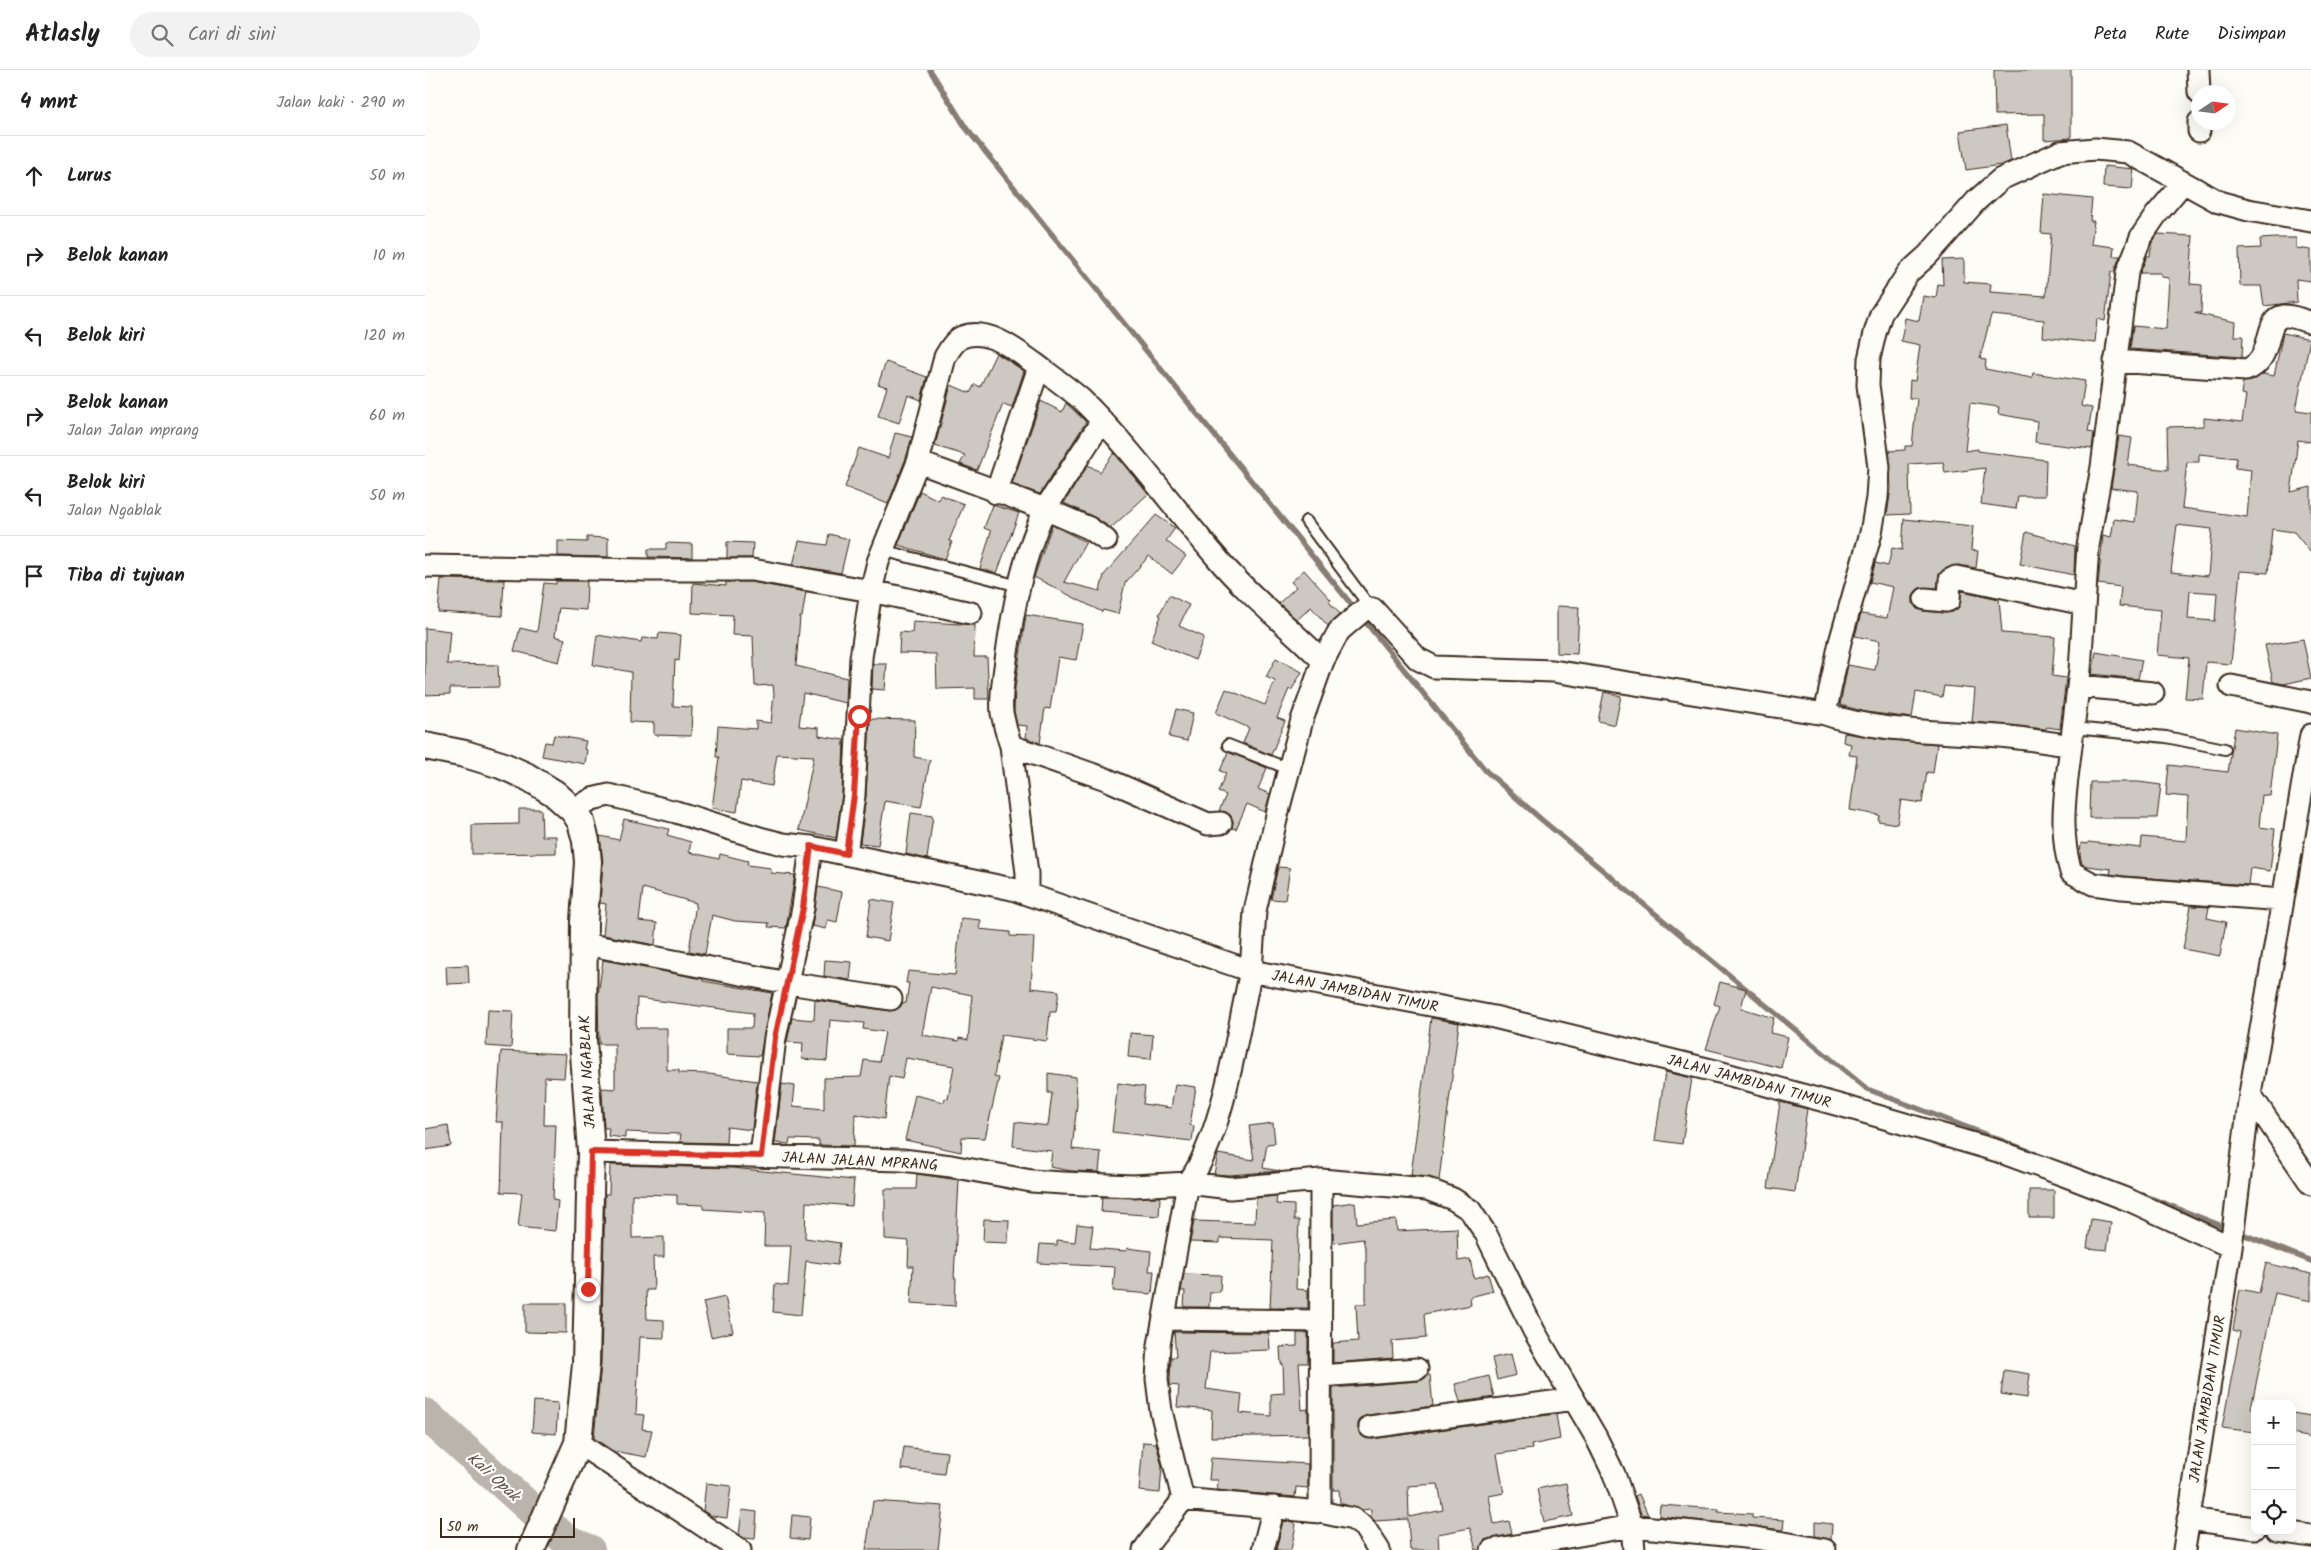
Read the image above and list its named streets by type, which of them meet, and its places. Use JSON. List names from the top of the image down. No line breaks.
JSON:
{"streets":{"street":["JALAN JAMBIDAN TIMUR","JALAN NGABLAK","JALAN JALAN MPRANG"]},"crossings":[["JALAN JAMBIDAN TIMUR","JALAN NGABLAK"],["JALAN NGABLAK","JALAN JALAN MPRANG"]],"water":["Kali Opak"],"scale_bar":"50 m","north":"right","page":{"header":"Atlasly","search":"Cari di sini","nav":["Peta","Rute","Disimpan"],"heading":["4 mnt","Jalan kaki · 290 m"],"list":[["Lurus","50 m"],["Belok kanan","10 m"],["Belok kiri","120 m"],["Belok kanan","Jalan Jalan mprang","60 m"],["Belok kiri","Jalan Ngablak","50 m"],"Tiba di tujuan"],"map_buttons":["+","−"],"scale":"50 m"}}
